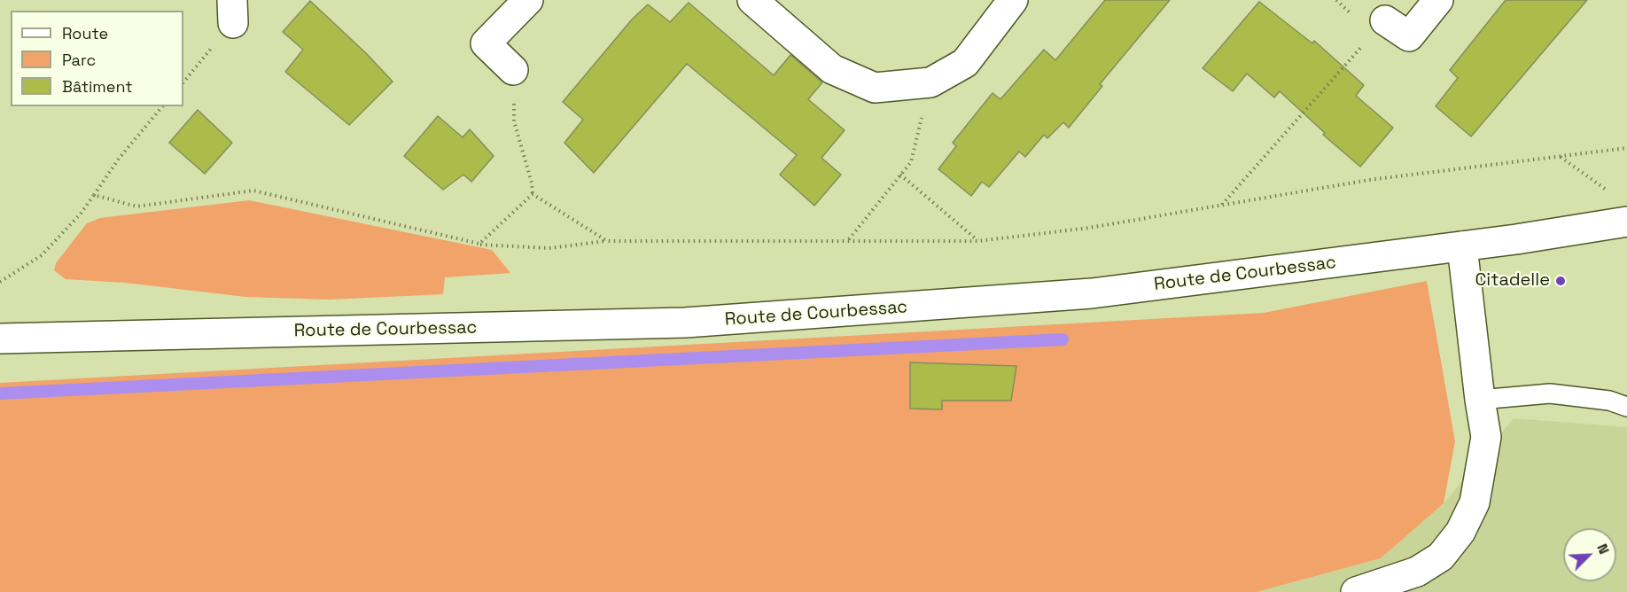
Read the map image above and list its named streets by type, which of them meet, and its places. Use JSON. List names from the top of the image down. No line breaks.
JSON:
{"streets":{"street":["Route de Courbessac"]},"places":["Citadelle"],"legend":["Route","Parc","Bâtiment"],"north":"top right"}
